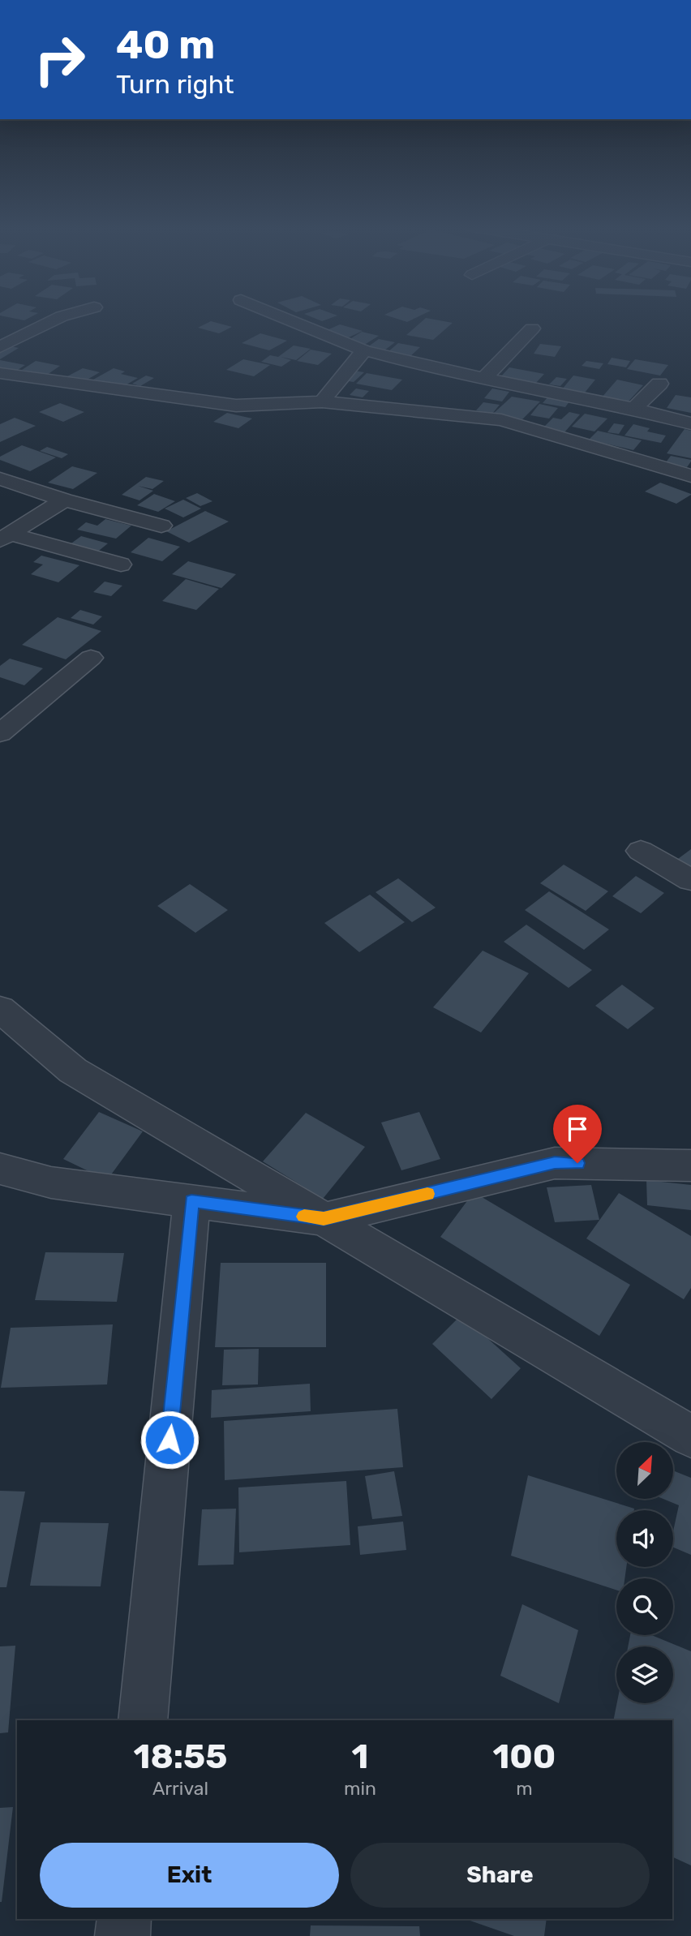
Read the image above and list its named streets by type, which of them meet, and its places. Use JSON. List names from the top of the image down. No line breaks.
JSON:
{"north":"top right","page":{"turn":["40 m","Turn right"],"eta":["18:55","Arrival","1","min","100","m"],"buttons":["Exit","Share"]}}
